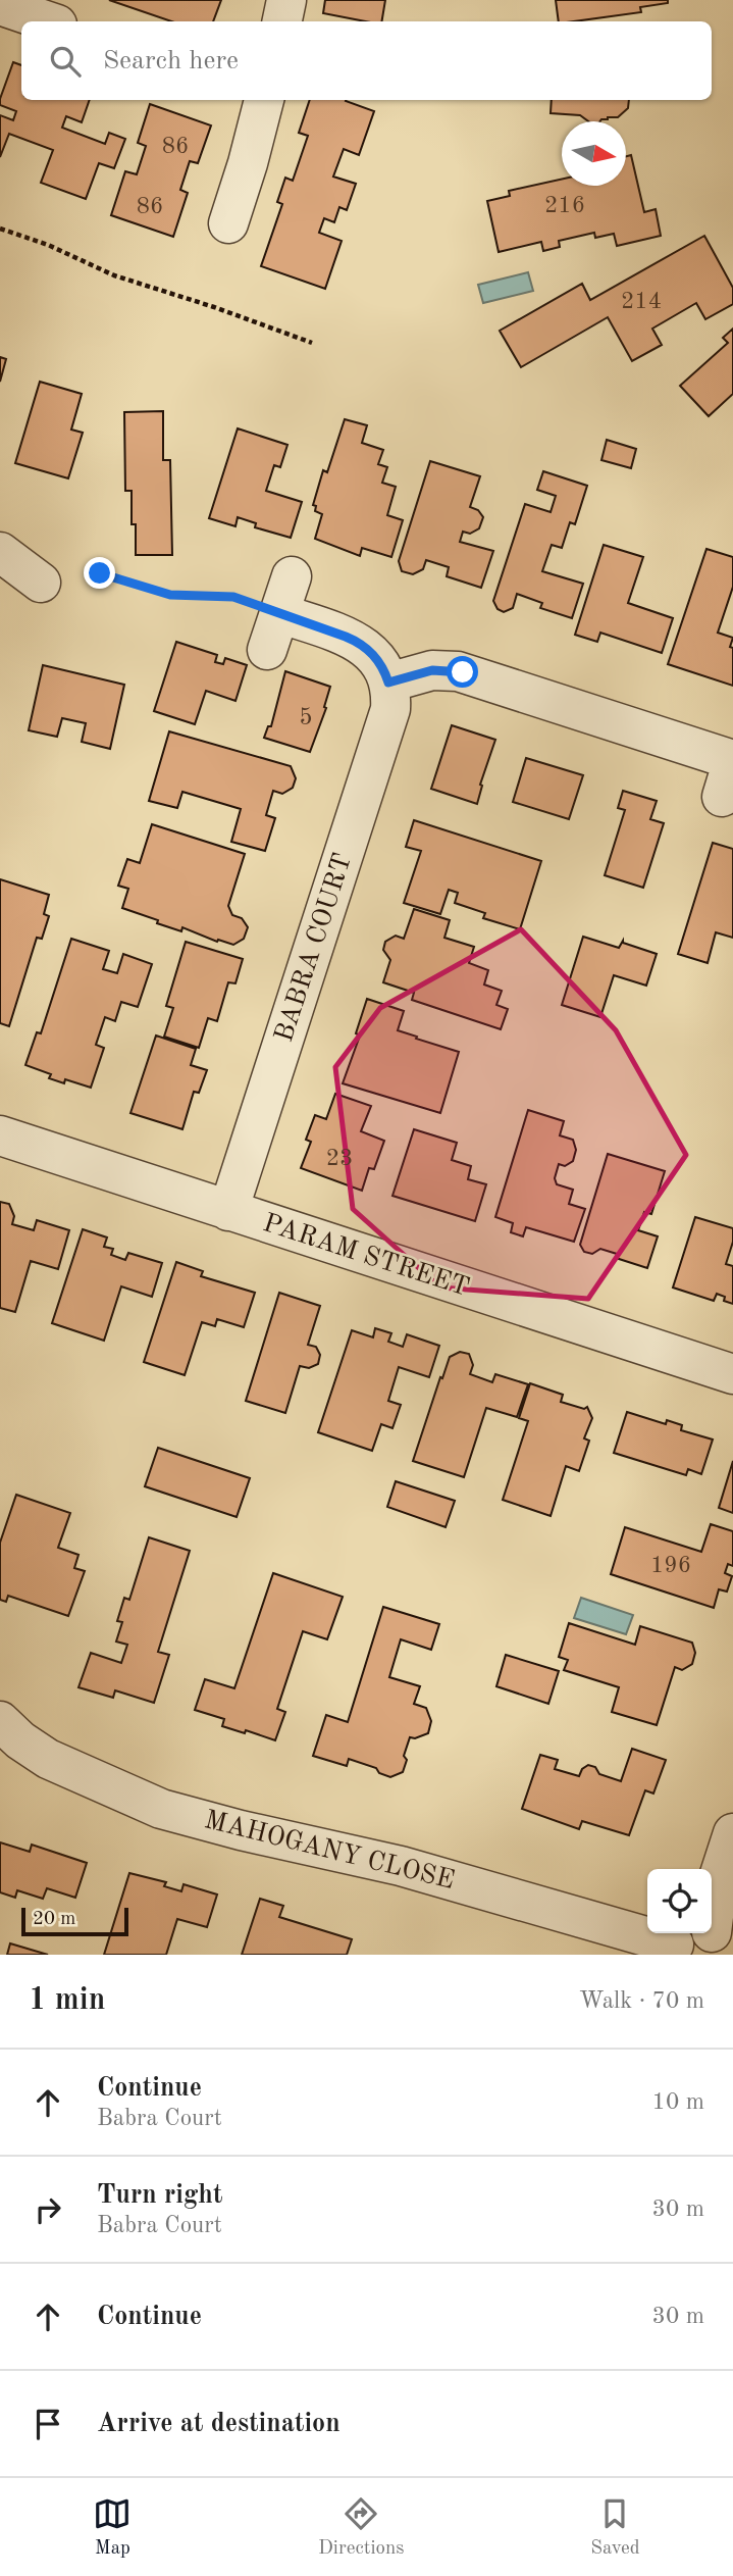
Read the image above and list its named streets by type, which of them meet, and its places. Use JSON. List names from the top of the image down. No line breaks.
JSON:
{"streets":{"street":["BABRA COURT","PARAM STREET","MAHOGANY CLOSE"]},"crossings":[["BABRA COURT","PARAM STREET"]],"house_numbers":["86","216","86","214","5","23","196"],"scale_bar":"20 m","north":"right","page":{"search":"Search here","scale":"20 m","heading":["1 min","Walk · 70 m"],"list":[["Continue","Babra Court","10 m"],["Turn right","Babra Court","30 m"],["Continue","30 m"],"Arrive at destination"],"nav":["Map","Directions","Saved"]}}
